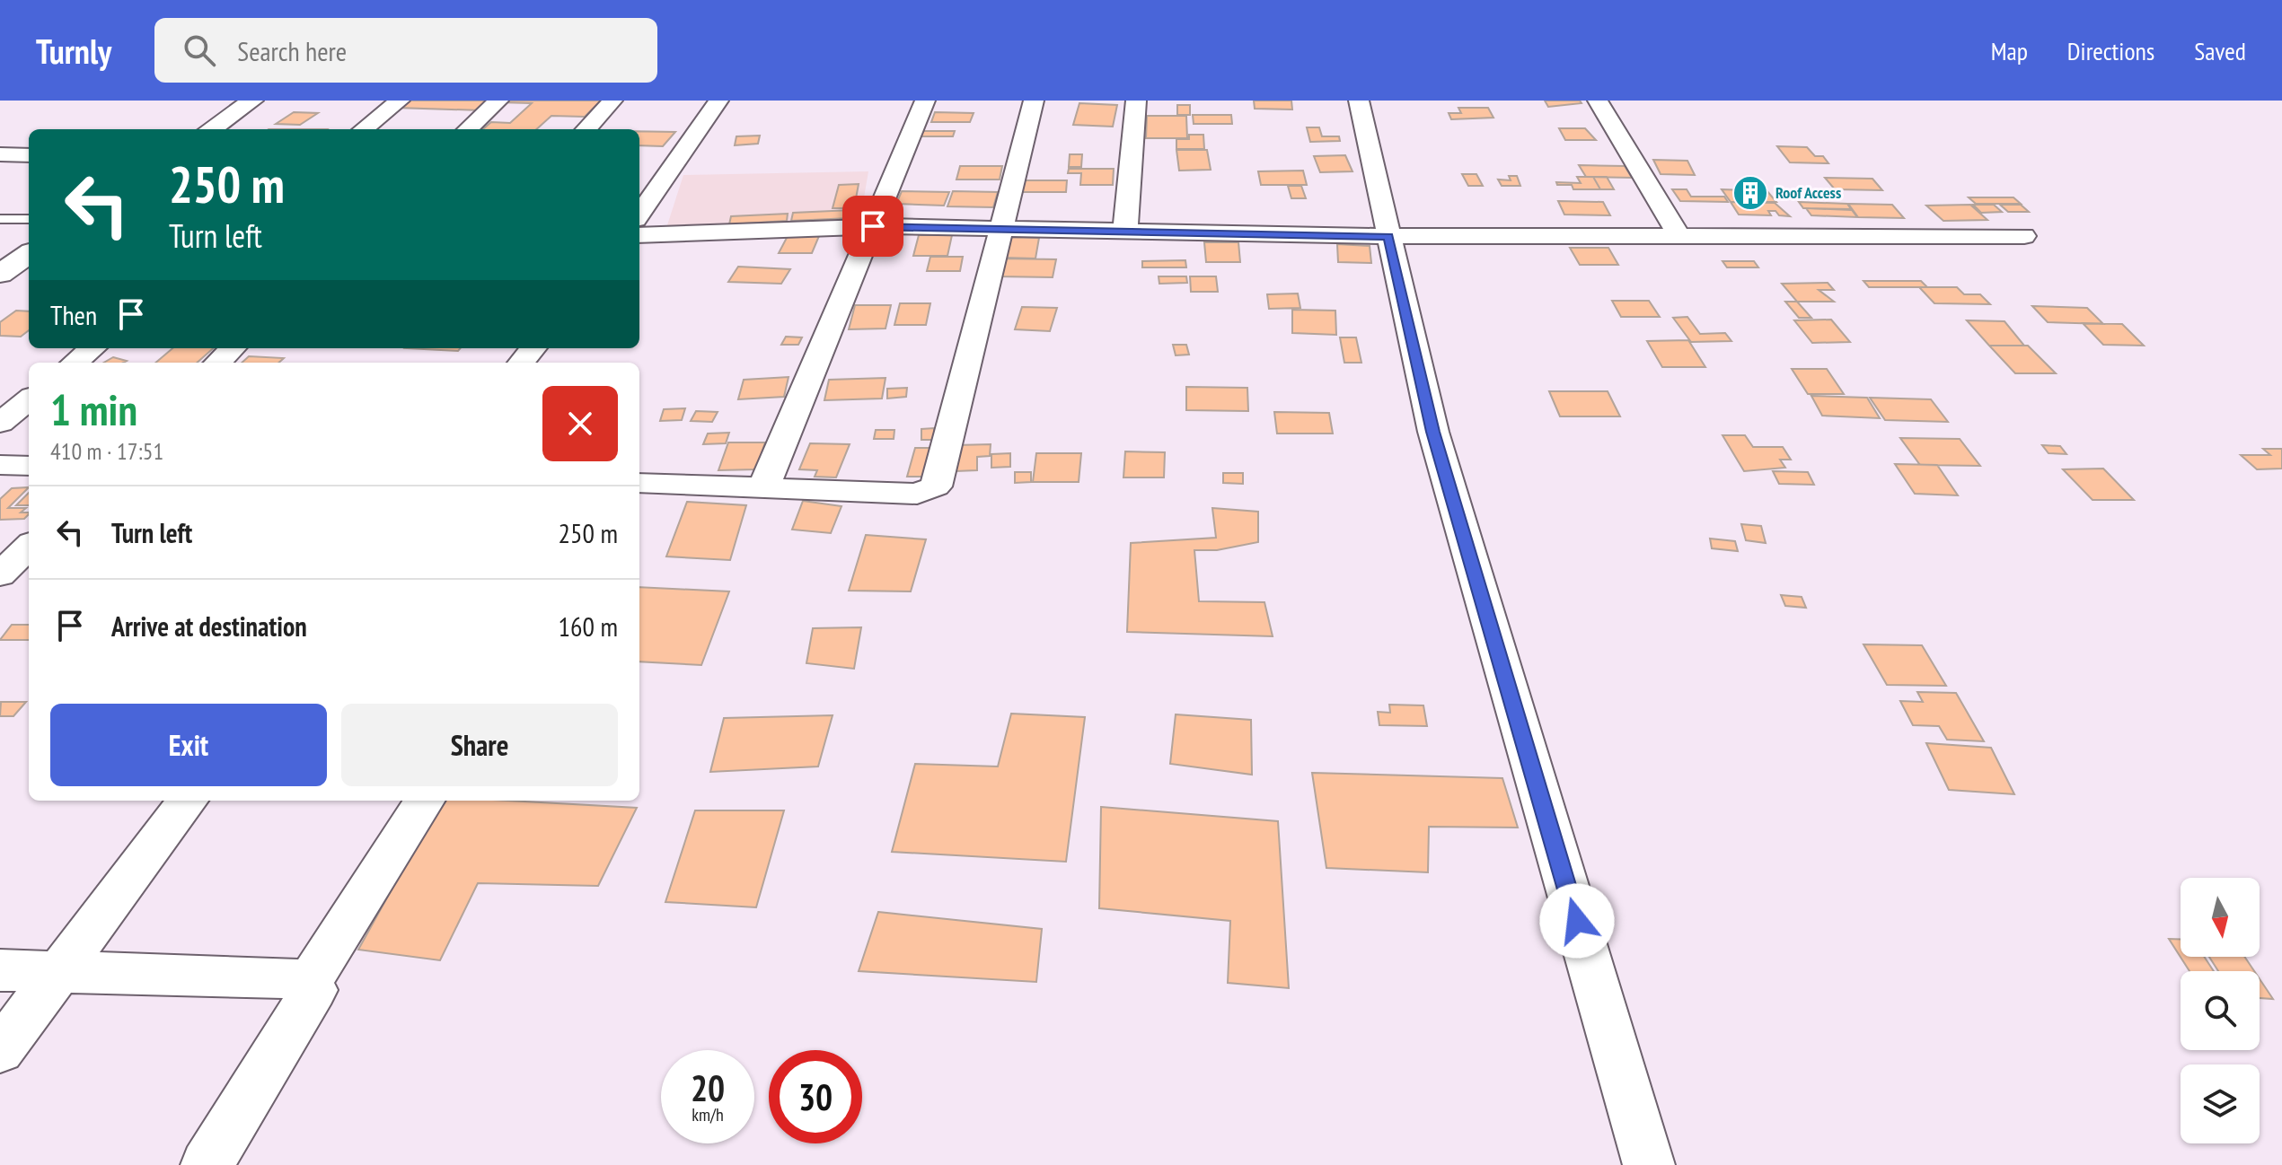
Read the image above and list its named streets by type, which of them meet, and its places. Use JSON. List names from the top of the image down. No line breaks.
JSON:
{"places":{"building":["Roof Access"]},"north":"bottom","page":{"header":"Turnly","search":"Search here","nav":["Map","Directions","Saved"],"turn":["250 m","Turn left"],"then":"Then","heading":["1 min","410 m · 17:51"],"list":[{"name":"Turn left","value":"250 m"},{"name":"Arrive at destination","value":"160 m"}],"buttons":["Exit","Share"],"speed":"20 km/h","limit":"30"}}
